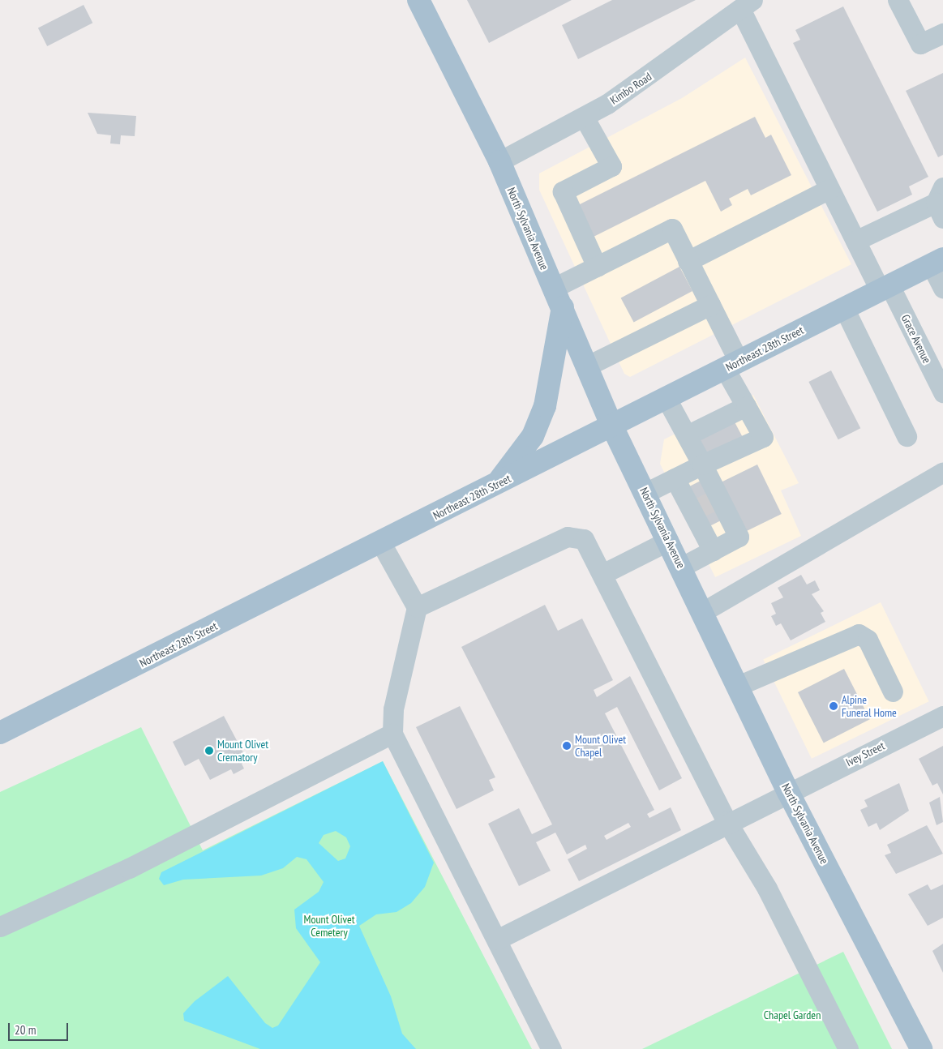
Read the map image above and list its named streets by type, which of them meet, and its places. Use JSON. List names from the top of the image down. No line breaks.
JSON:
{"streets":{"main road":["North Sylvania Avenue","Northeast 28th Street"],"street":["Kimbo Road","Grace Avenue","Ivey Street"]},"crossings":[["Kimbo Road","North Sylvania Avenue"],["Kimbo Road","Grace Avenue"],["North Sylvania Avenue","Northeast 28th Street"],["North Sylvania Avenue","Ivey Street"],["Grace Avenue","Northeast 28th Street"]],"parks":["Mount Olivet Cemetery","Chapel Garden"],"places":["Alpine Funeral Home","Mount Olivet Chapel","Mount Olivet Crematory"],"scale_bar":"20 m"}
